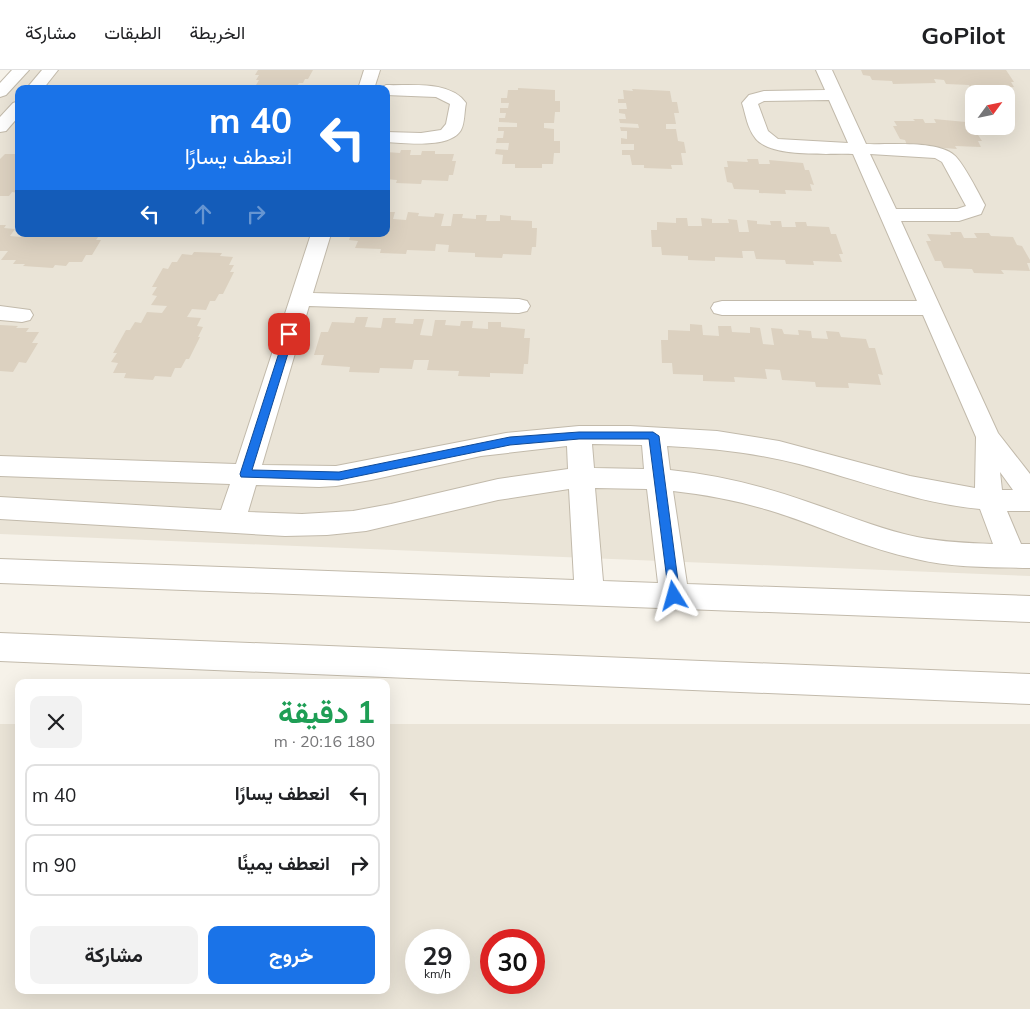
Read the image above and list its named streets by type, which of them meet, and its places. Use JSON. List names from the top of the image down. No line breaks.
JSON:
{"north":"top right","page":{"header":"GoPilot","nav":["الخريطة","الطبقات","مشاركة"],"turn":["40 m","انعطف يسارًا"],"heading":["1 دقيقة","180 m · 20:16"],"list":[{"name":"انعطف يسارًا","value":"40 m"},{"name":"انعطف يمينًا","value":"90 m"}],"buttons":["خروج","مشاركة"],"speed":"29 km/h","limit":"30"}}
